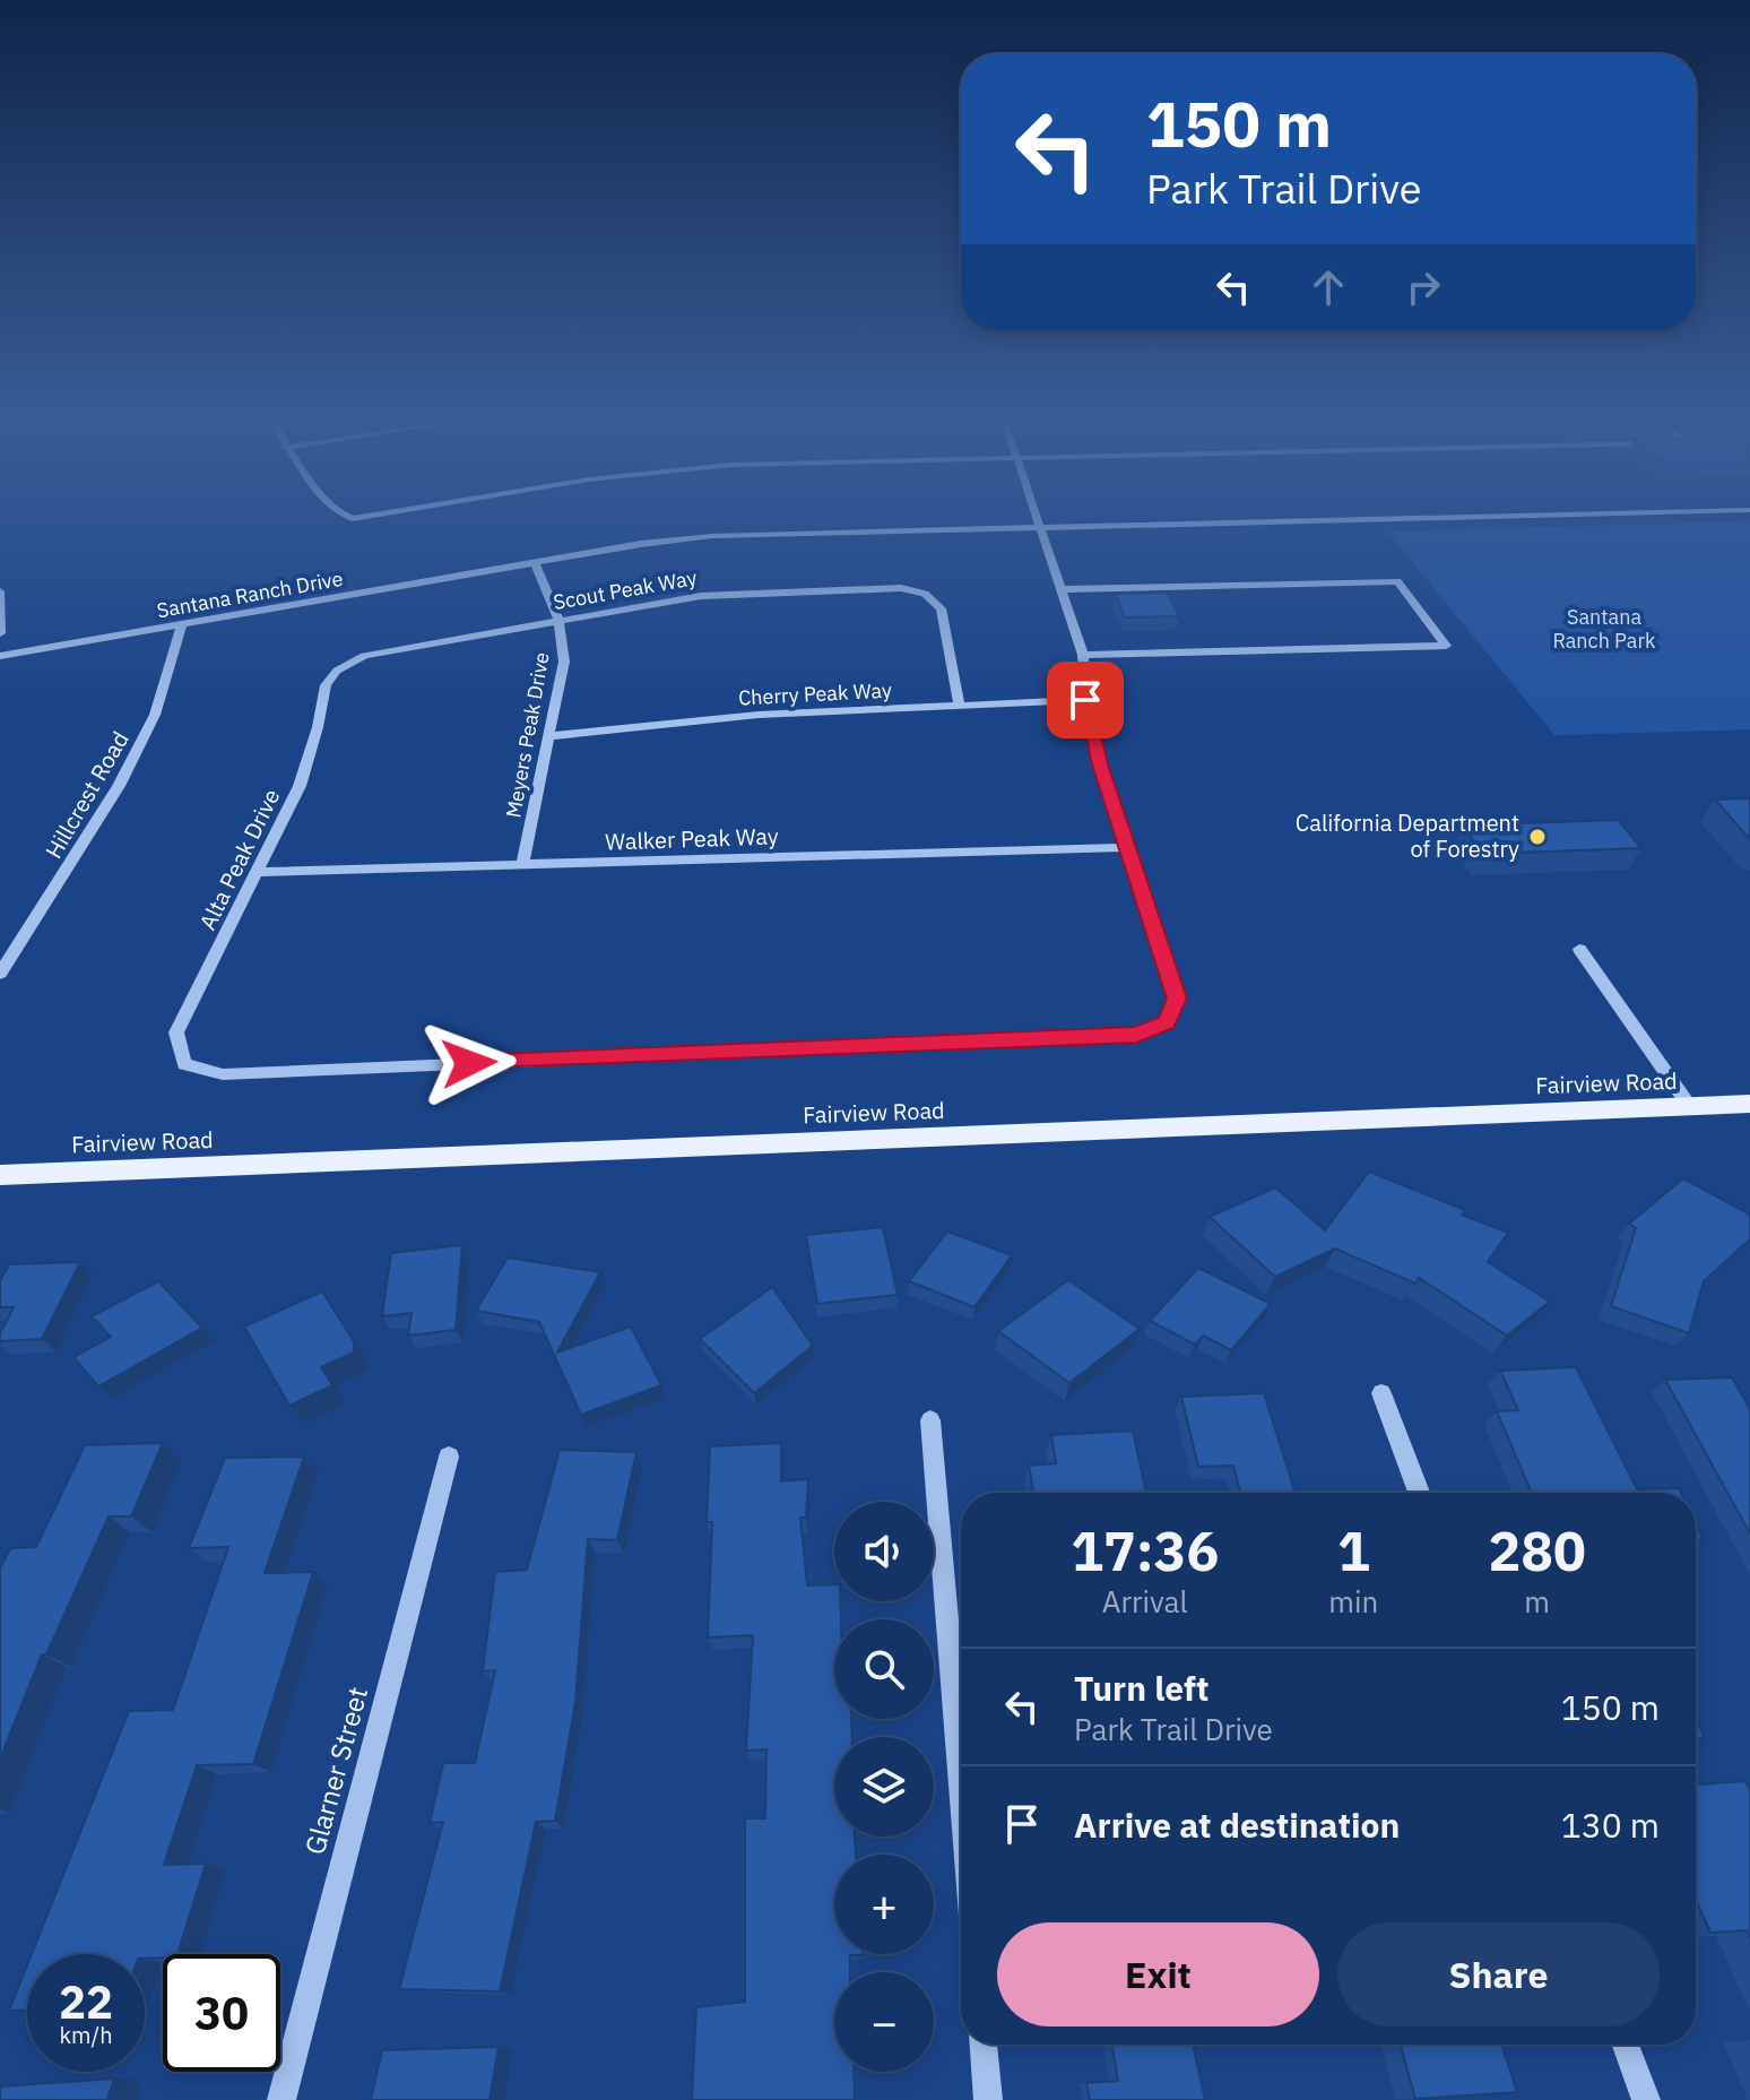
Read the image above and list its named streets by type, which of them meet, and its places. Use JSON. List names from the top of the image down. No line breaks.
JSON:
{"streets":{"main road":["Fairview Road"],"street":["Scout Peak Way","Santana Ranch Drive","Cherry Peak Way","Meyers Peak Drive","Hillcrest Road","Walker Peak Way","Alta Peak Drive","Glarner Street"]},"crossings":[["Scout Peak Way","Cherry Peak Way"],["Scout Peak Way","Meyers Peak Drive"],["Scout Peak Way","Alta Peak Drive"],["Santana Ranch Drive","Meyers Peak Drive"],["Santana Ranch Drive","Hillcrest Road"],["Cherry Peak Way","Meyers Peak Drive"],["Meyers Peak Drive","Walker Peak Way"],["Walker Peak Way","Alta Peak Drive"]],"parks":["Santana Ranch Park"],"places":["California Department of Forestry"],"page":{"turn":["150 m","Park Trail Drive"],"eta":["17:36","Arrival","1","min","280","m"],"map_buttons":["+","−"],"list":[{"name":"Turn left","note":"Park Trail Drive","value":"150 m"},{"name":"Arrive at destination","value":"130 m"}],"buttons":["Exit","Share"],"speed":"22 km/h","limit":"30"}}
